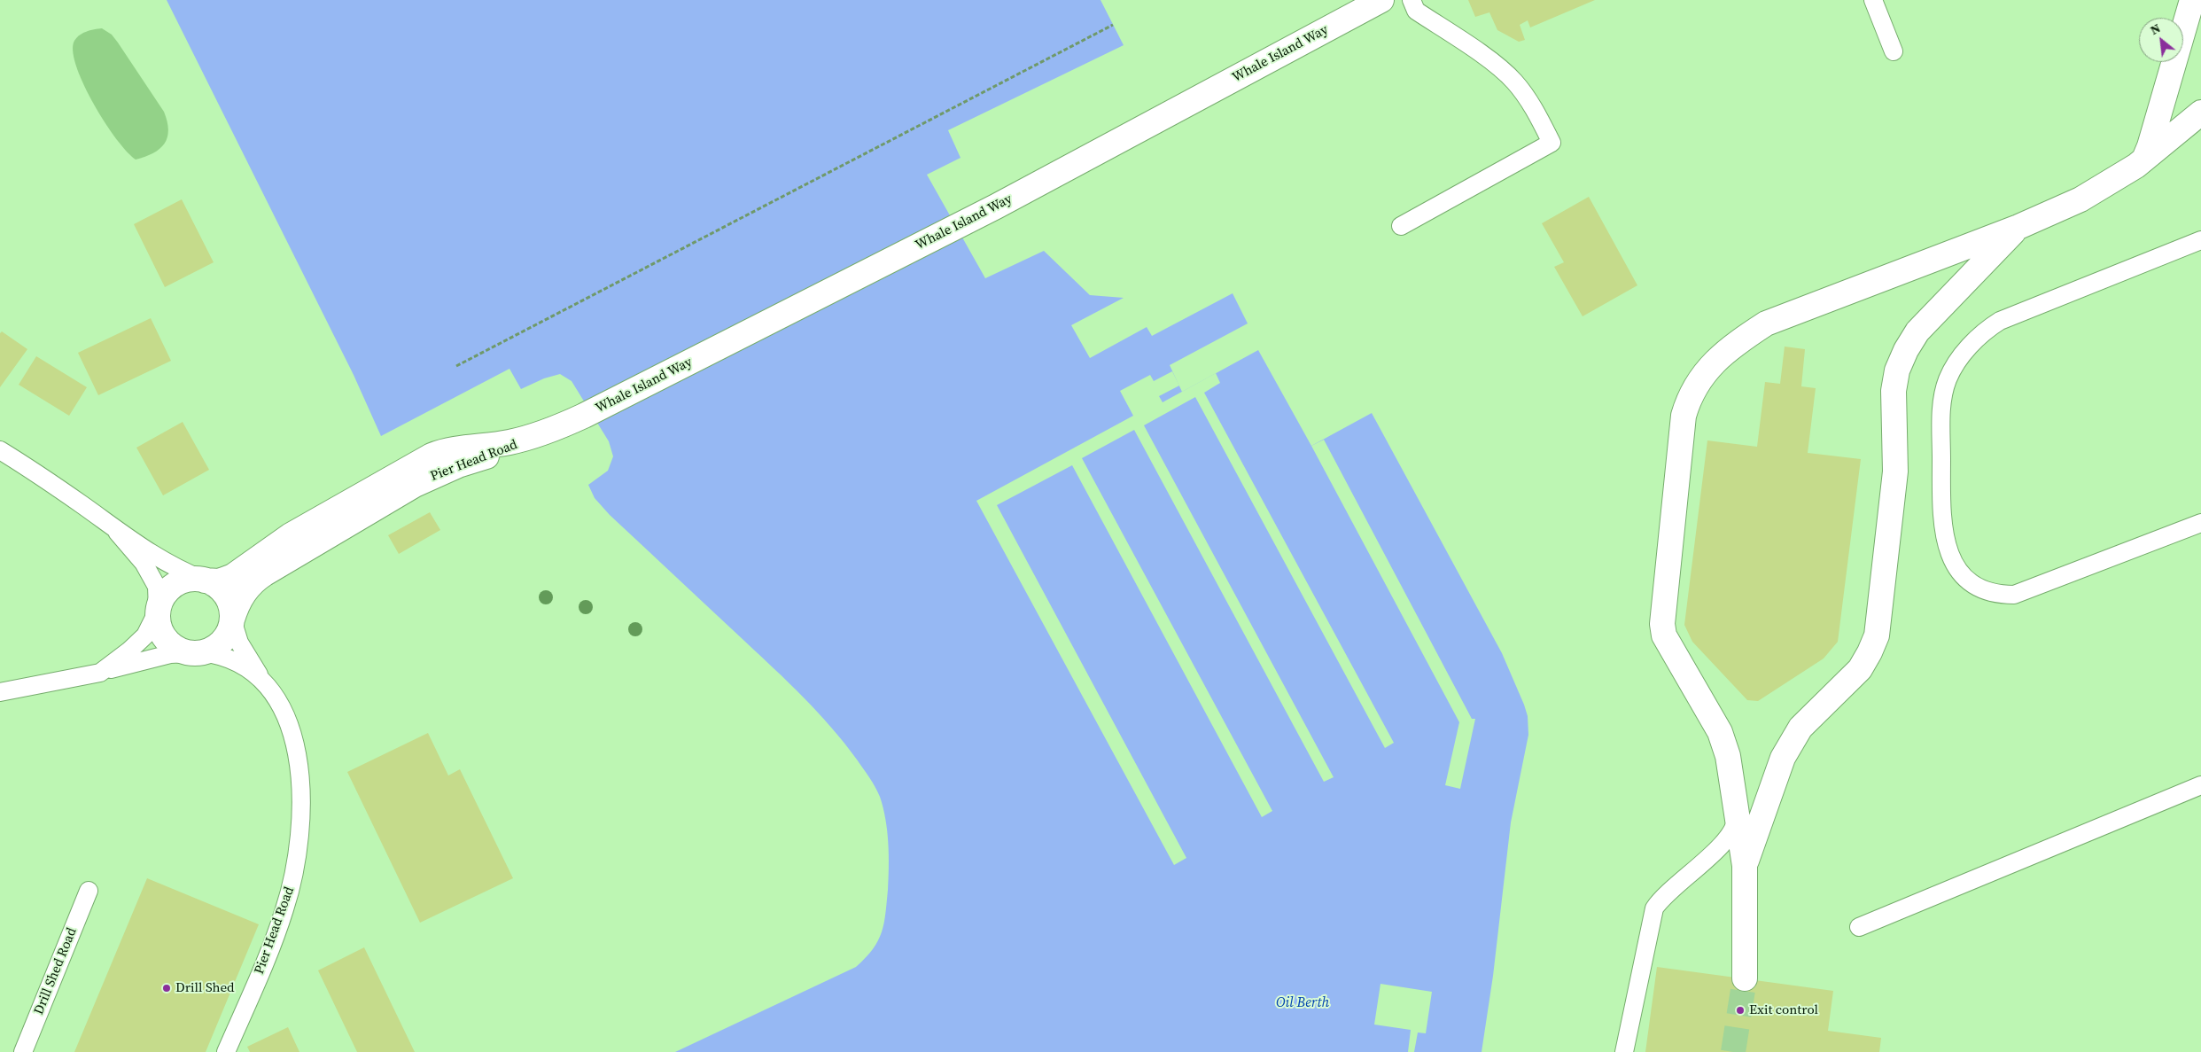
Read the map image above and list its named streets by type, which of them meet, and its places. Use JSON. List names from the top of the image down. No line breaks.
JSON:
{"streets":{"street":["Whale Island Way","Pier Head Road"],"lane":["Drill Shed Road"]},"crossings":[["Whale Island Way","Pier Head Road"]],"water":["Oil Berth"],"places":["Drill Shed","Exit control"],"north":"top left"}
